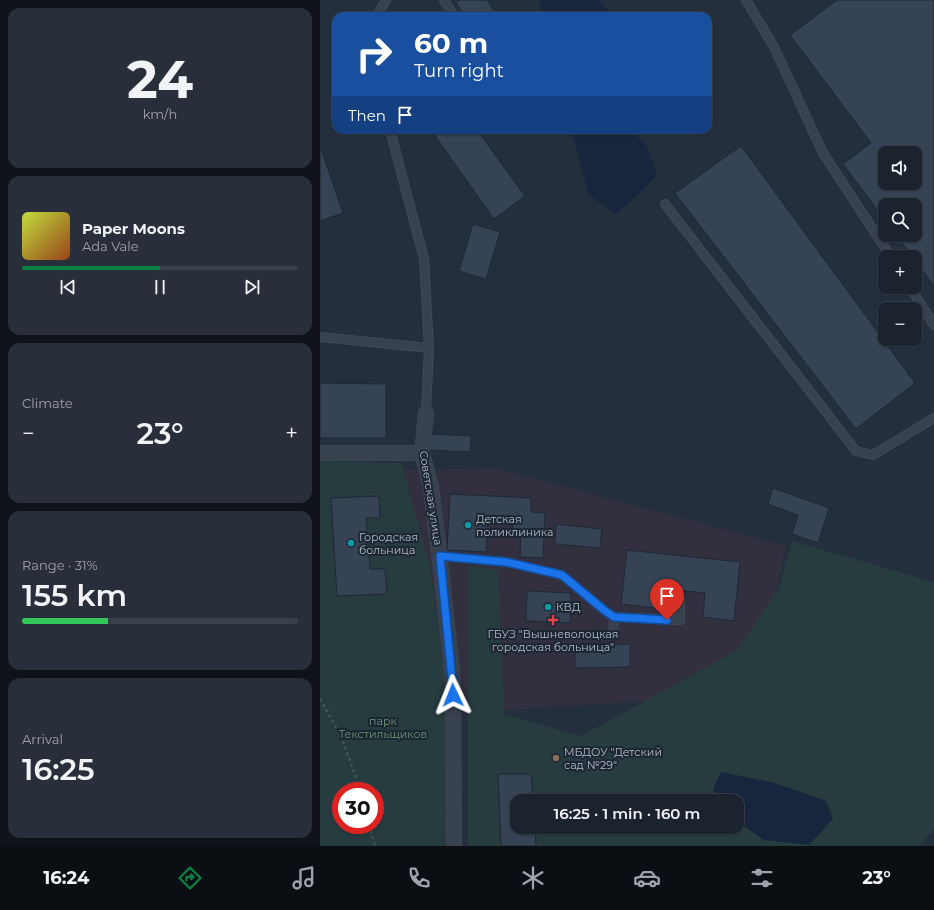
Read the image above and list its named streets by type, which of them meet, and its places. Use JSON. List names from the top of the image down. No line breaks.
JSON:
{"streets":{"street":["Советская улица"]},"parks":["парк Текстильщиков"],"places":{"other":["Детская поликлиника","Городская больница","КВД","МБДОУ \"Детский сад №29\""],"health":["ГБУЗ \"Вышневолоцкая городская больница\""]},"page":{"tile":[["24","km/h"],"Climate",["Range · 31%","155 km"],["Arrival","16:25"]],"turn":["60 m","Turn right"],"then":"Then","map_buttons":["+","−"],"song":["Paper Moons","Ada Vale"],"heat":["−","23°","+"],"limit":"30","trip":"16:25 · 1 min · 160 m","tabs":["16:24","23°"]}}
